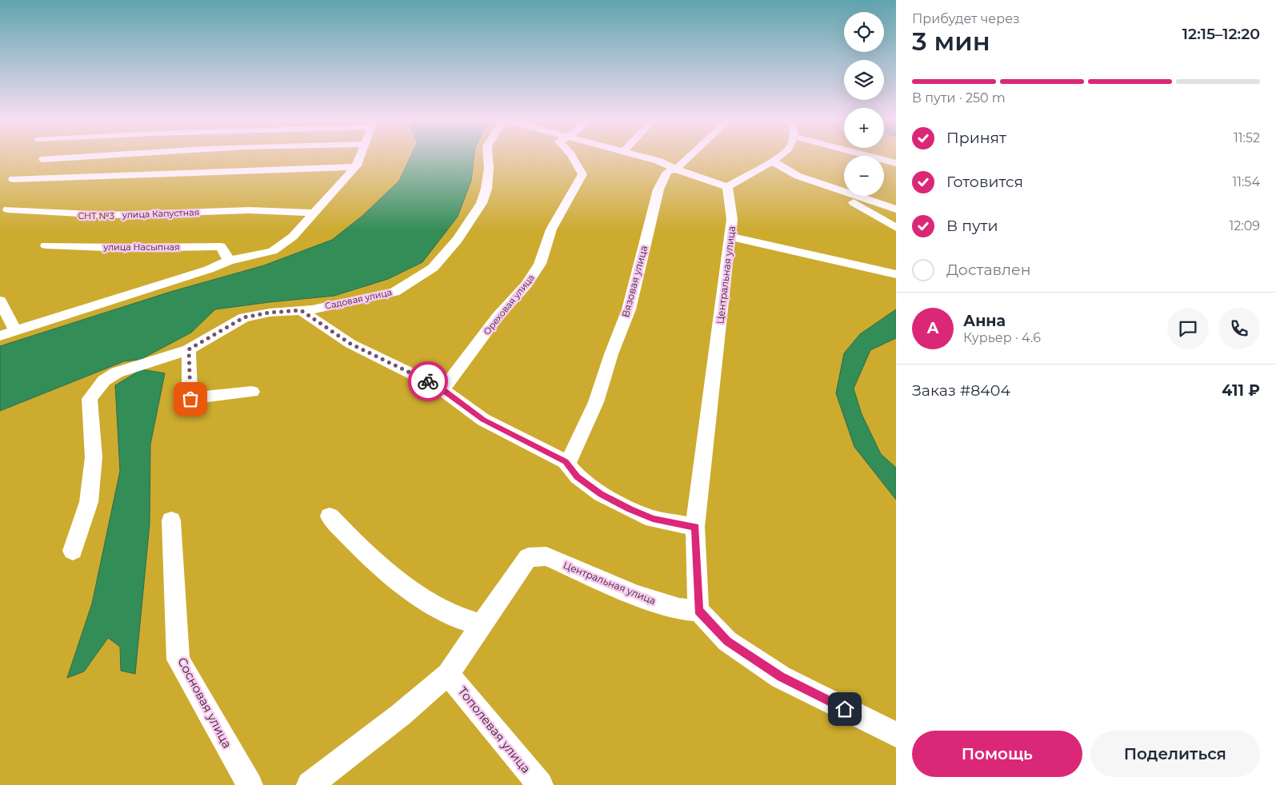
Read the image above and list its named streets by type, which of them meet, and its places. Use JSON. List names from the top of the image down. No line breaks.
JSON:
{"streets":{"street":["улица Капустная","улица Насыпная","Центральная улица","Вязовая улица","Садовая улица","Ореховая улица","Сосновая улица","Тополевая улица"]},"crossings":[["Центральная улица","Тополевая улица"]],"parks":["СНТ №3"],"page":{"heading":["3 мин","Прибудет через","12:15–12:20"],"panel":["Анна","Курьер · 4.6","Заказ #8404","411 ₽"],"map_buttons":["+","−"],"bar":"В пути · 250 m","list":[["Принят","11:52"],["Готовится","11:54"],["В пути","12:09"],"Доставлен"],"round":"А","buttons":["Помощь","Поделиться"]}}
